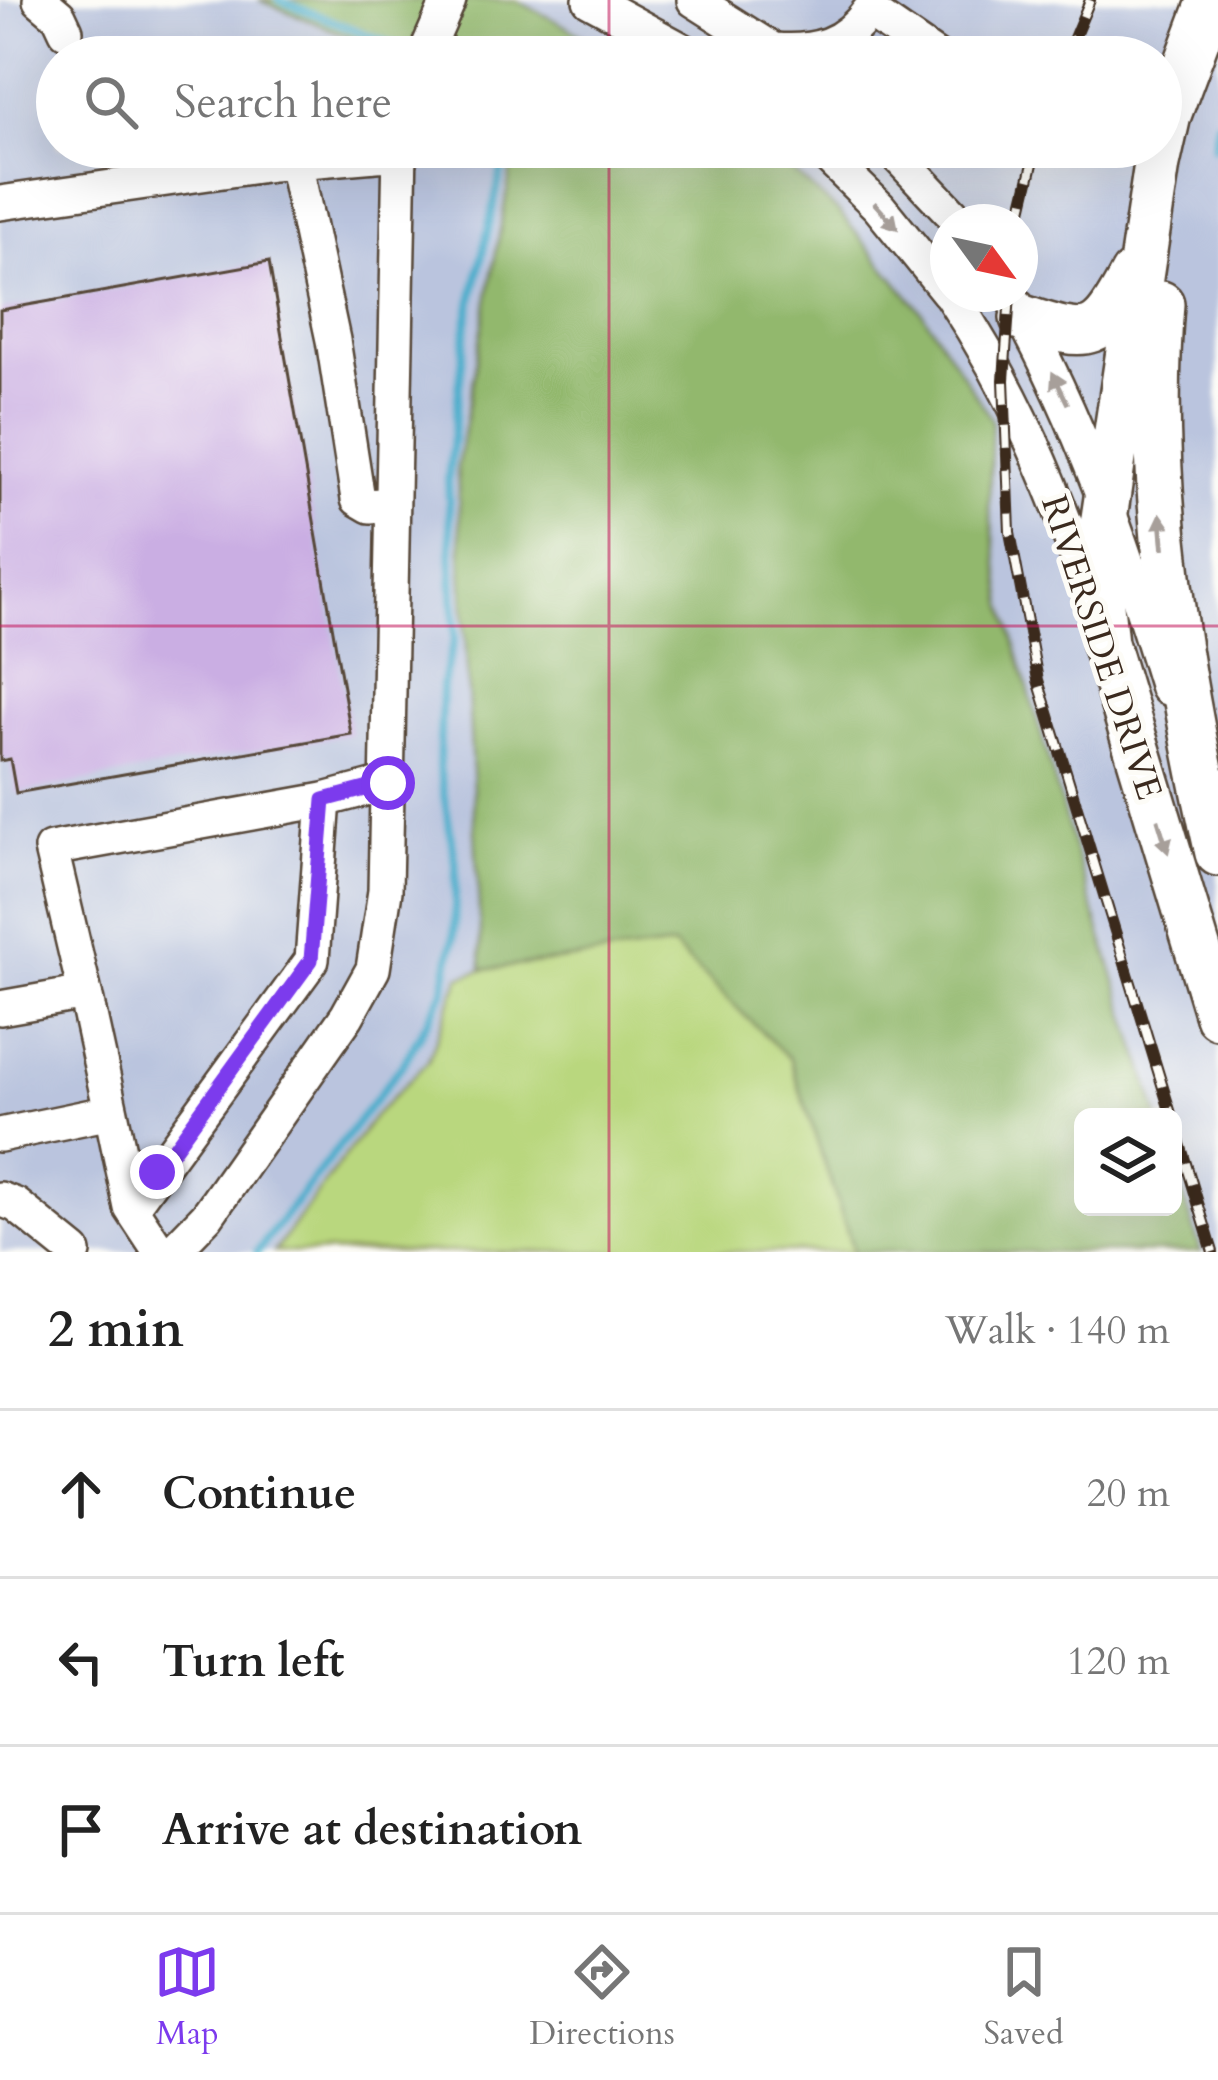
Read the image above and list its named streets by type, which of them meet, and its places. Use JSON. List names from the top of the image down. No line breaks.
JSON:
{"streets":{"main road":["RIVERSIDE DRIVE"]},"north":"bottom right","page":{"search":"Search here","heading":["2 min","Walk · 140 m"],"list":[["Continue","20 m"],["Turn left","120 m"],"Arrive at destination"],"nav":["Map","Directions","Saved"]}}
